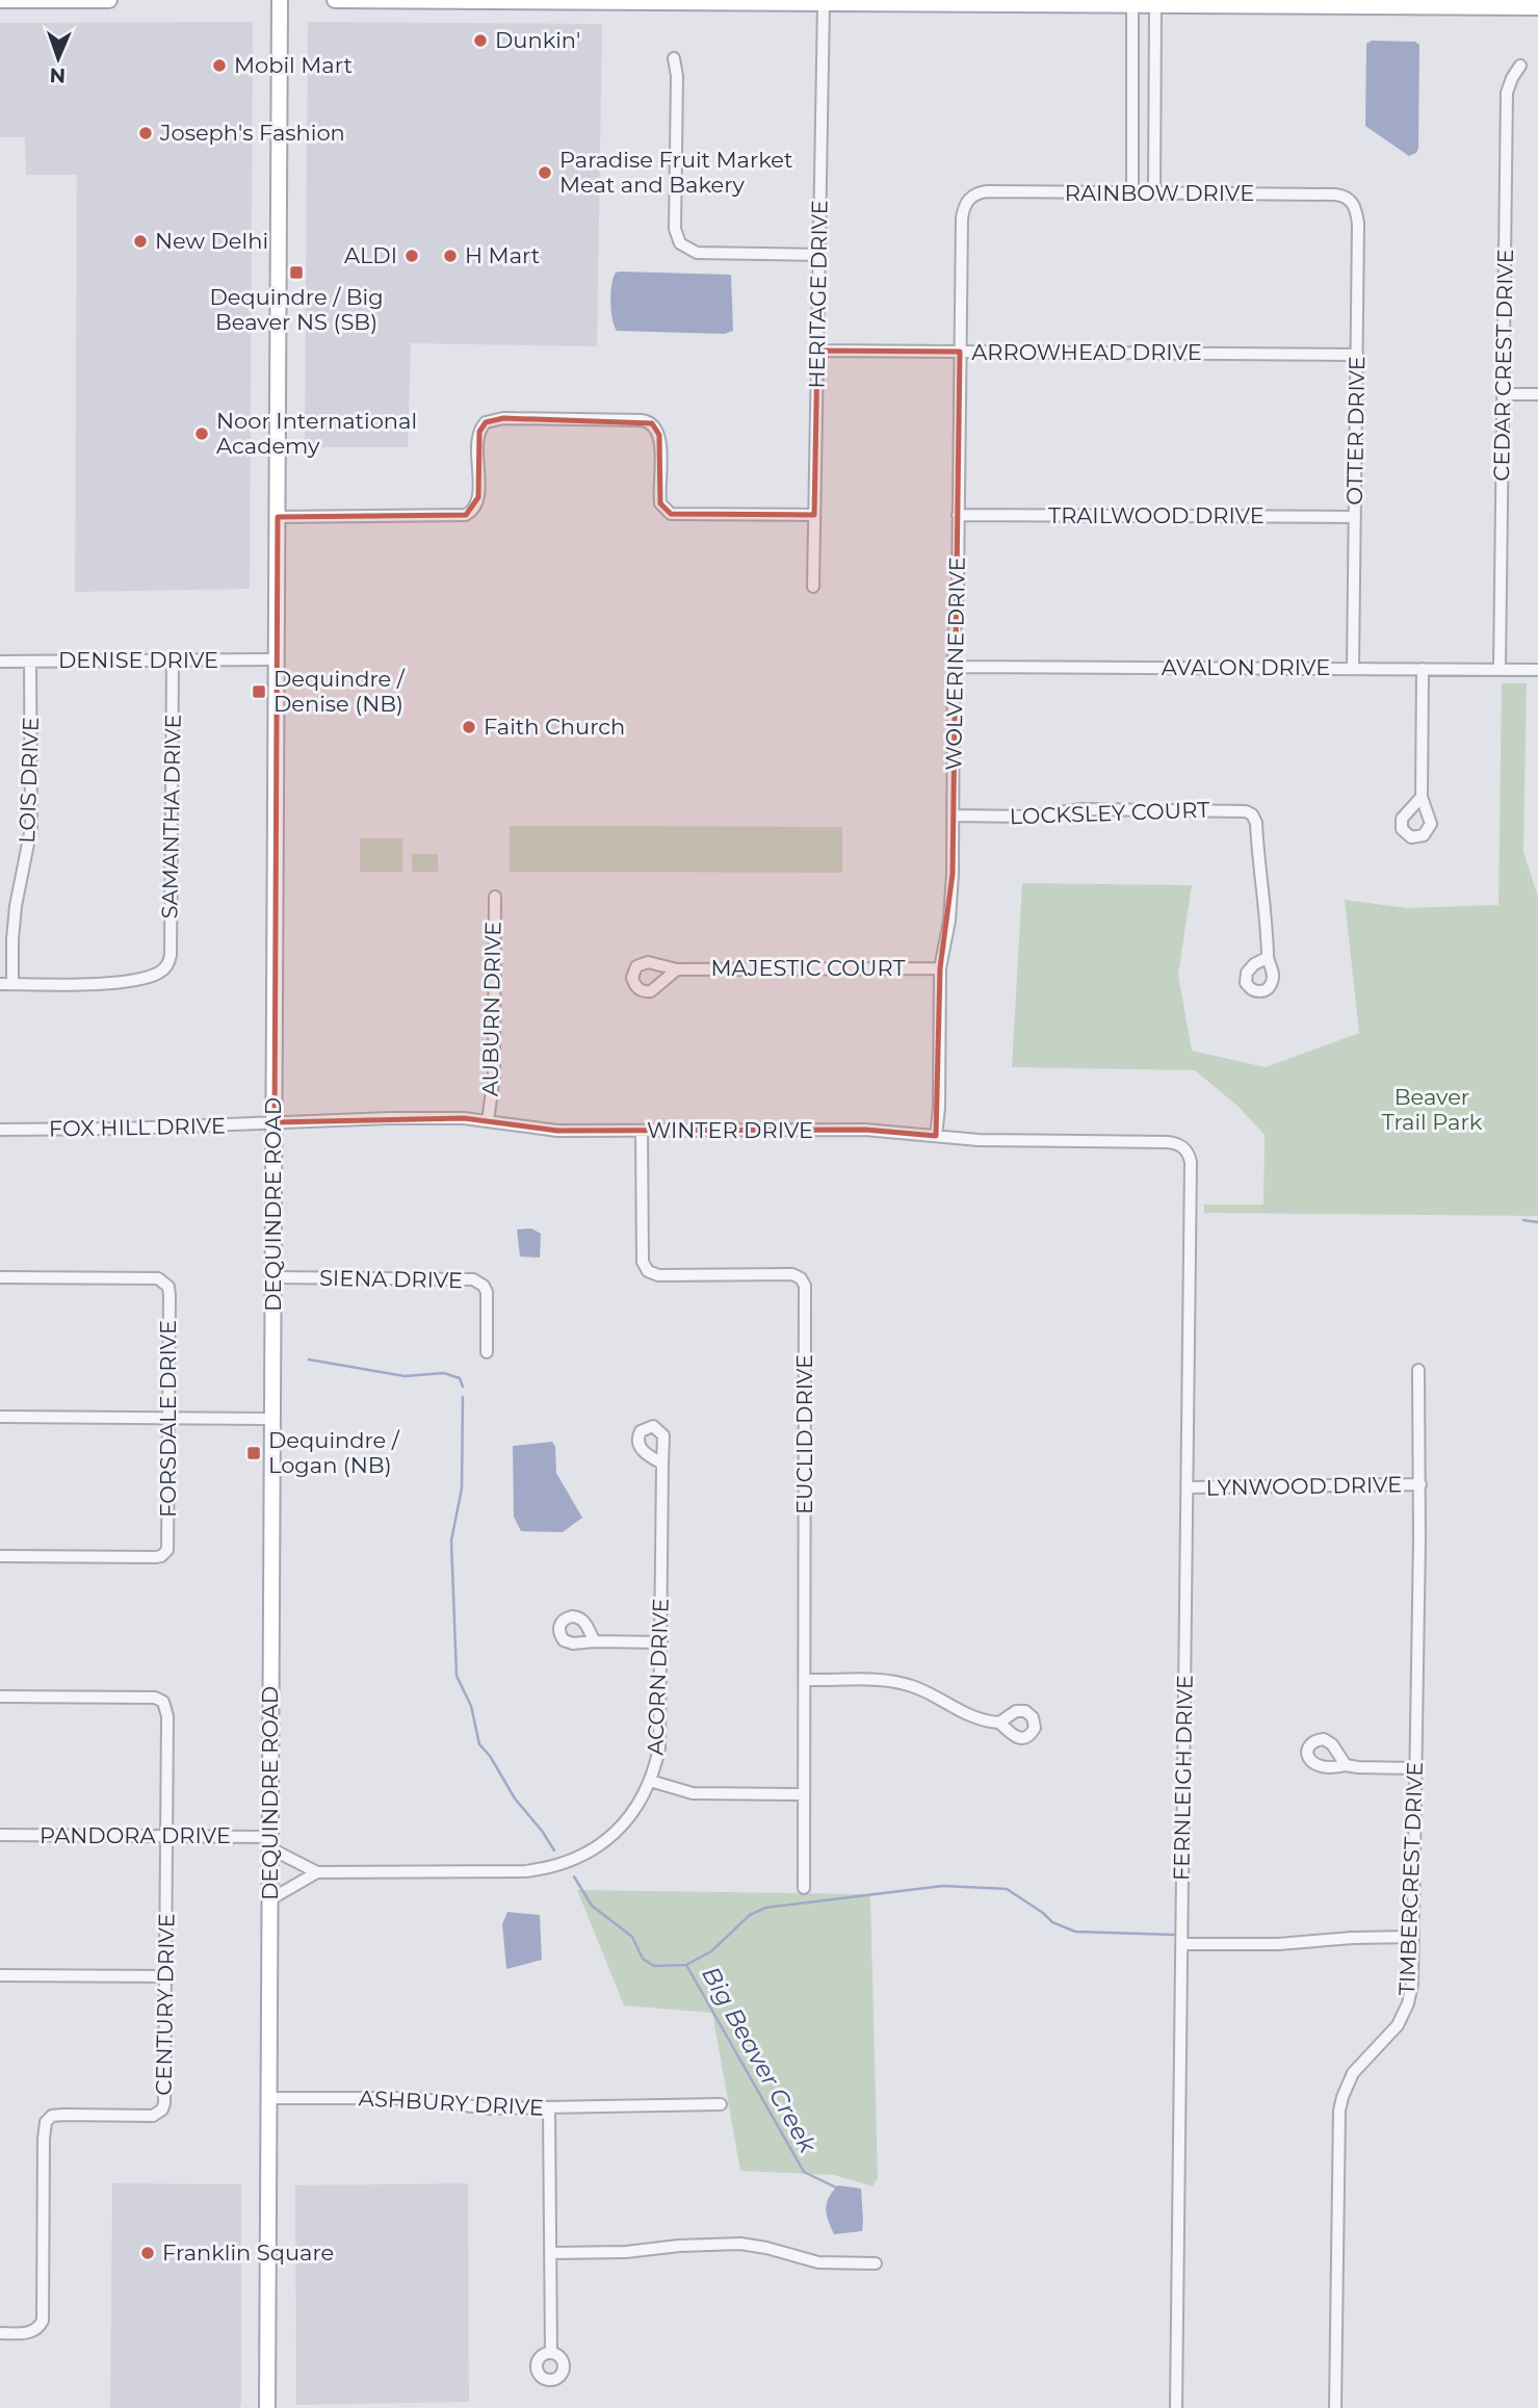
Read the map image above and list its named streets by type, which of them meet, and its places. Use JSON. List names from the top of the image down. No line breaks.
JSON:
{"streets":{"main road":["DEQUINDRE ROAD"],"street":["RAINBOW DRIVE","HERITAGE DRIVE","ARROWHEAD DRIVE","CEDAR CREST DRIVE","OTTER DRIVE","TRAILWOOD DRIVE","DENISE DRIVE","WOLVERINE DRIVE","AVALON DRIVE","LOIS DRIVE","LOCKSLEY COURT","SAMANTHA DRIVE","MAJESTIC COURT","AUBURN DRIVE","FOX HILL DRIVE","WINTER DRIVE","SIENA DRIVE","FORSDALE DRIVE","EUCLID DRIVE","LYNWOOD DRIVE","ACORN DRIVE","FERNLEIGH DRIVE","PANDORA DRIVE","TIMBERCREST DRIVE","CENTURY DRIVE","ASHBURY DRIVE"]},"crossings":[["RAINBOW DRIVE","OTTER DRIVE"],["RAINBOW DRIVE","WOLVERINE DRIVE"],["HERITAGE DRIVE","ARROWHEAD DRIVE"],["ARROWHEAD DRIVE","OTTER DRIVE"],["ARROWHEAD DRIVE","WOLVERINE DRIVE"],["CEDAR CREST DRIVE","AVALON DRIVE"],["OTTER DRIVE","TRAILWOOD DRIVE"],["OTTER DRIVE","AVALON DRIVE"],["TRAILWOOD DRIVE","WOLVERINE DRIVE"],["DENISE DRIVE","LOIS DRIVE"],["DENISE DRIVE","SAMANTHA DRIVE"],["DENISE DRIVE","DEQUINDRE ROAD"],["WOLVERINE DRIVE","AVALON DRIVE"],["WOLVERINE DRIVE","LOCKSLEY COURT"],["WOLVERINE DRIVE","MAJESTIC COURT"],["WOLVERINE DRIVE","WINTER DRIVE"],["LOIS DRIVE","SAMANTHA DRIVE"],["AUBURN DRIVE","WINTER DRIVE"],["FOX HILL DRIVE","WINTER DRIVE"],["FOX HILL DRIVE","DEQUINDRE ROAD"],["WINTER DRIVE","DEQUINDRE ROAD"],["WINTER DRIVE","EUCLID DRIVE"],["WINTER DRIVE","FERNLEIGH DRIVE"],["DEQUINDRE ROAD","SIENA DRIVE"],["DEQUINDRE ROAD","ACORN DRIVE"],["DEQUINDRE ROAD","PANDORA DRIVE"],["DEQUINDRE ROAD","ASHBURY DRIVE"],["LYNWOOD DRIVE","FERNLEIGH DRIVE"],["LYNWOOD DRIVE","TIMBERCREST DRIVE"],["ACORN DRIVE","PANDORA DRIVE"],["PANDORA DRIVE","CENTURY DRIVE"]],"water":["Big Beaver Creek"],"parks":["Beaver Trail Park"],"places":{"other":["Dunkin'","Mobil Mart","Joseph's Fashion","Paradise Fruit Market Meat and Bakery","New Delhi","ALDI","H Mart","Noor International Academy","Faith Church","Franklin Square"],"transit":["Dequindre / Big Beaver NS (SB)","Dequindre / Denise (NB)","Dequindre / Logan (NB)"]},"north":"bottom"}
